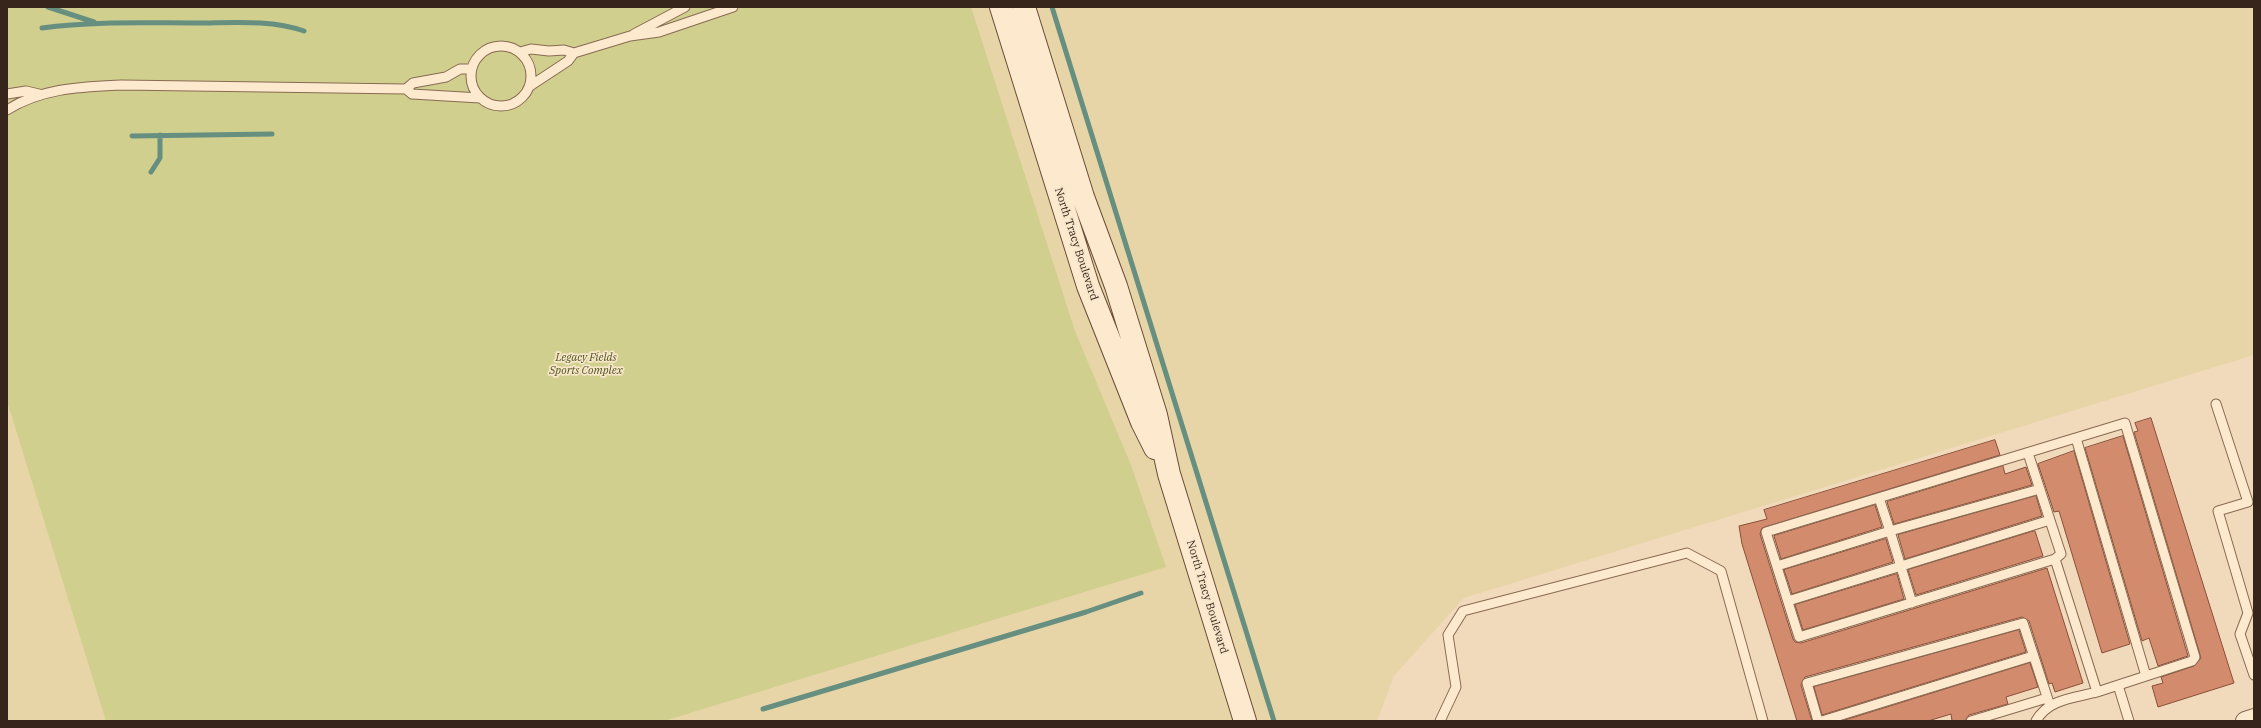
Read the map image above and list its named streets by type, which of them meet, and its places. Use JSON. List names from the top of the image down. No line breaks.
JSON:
{"streets":{"main road":["North Tracy Boulevard"]},"parks":["Legacy Fields Sports Complex"]}
